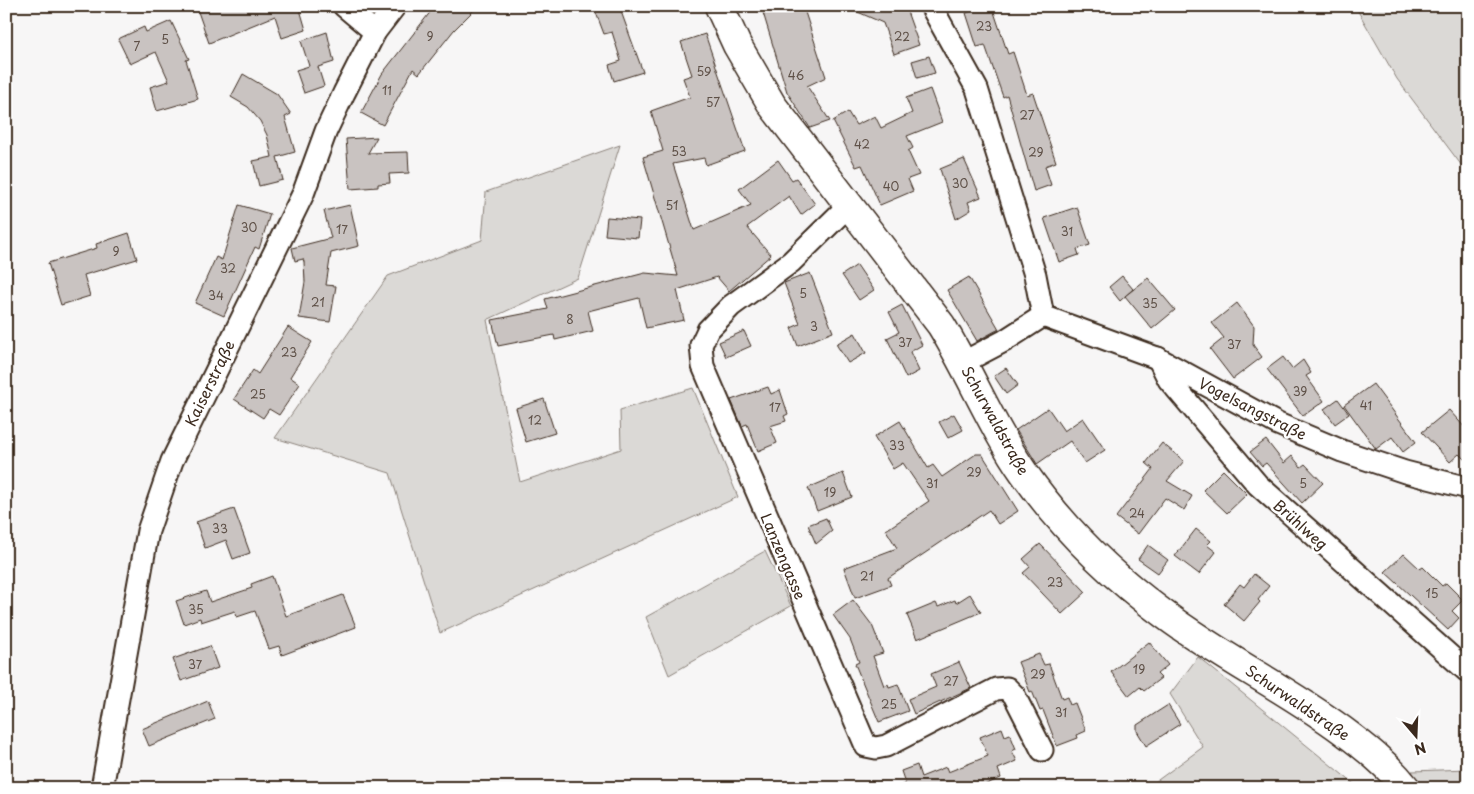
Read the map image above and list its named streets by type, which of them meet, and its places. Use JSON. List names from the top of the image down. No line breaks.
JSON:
{"streets":{"main road":["Schurwaldstraße"],"street":["Kaiserstraße","Vogelsangstraße","Brühlweg","Lanzengasse"]},"crossings":[["Vogelsangstraße","Brühlweg"],["Schurwaldstraße","Lanzengasse"]],"house_numbers":["23","9","22","5","7","59","46","11","57","27","42","53","29","30","40","51","30","17","31","9","32","5","34","21","35","8","3","37","37","23","39","25","41","17","12","33","29","31","5","19","24","33","21","23","15","35","37","19","29","27","25","31"],"north":"bottom"}
